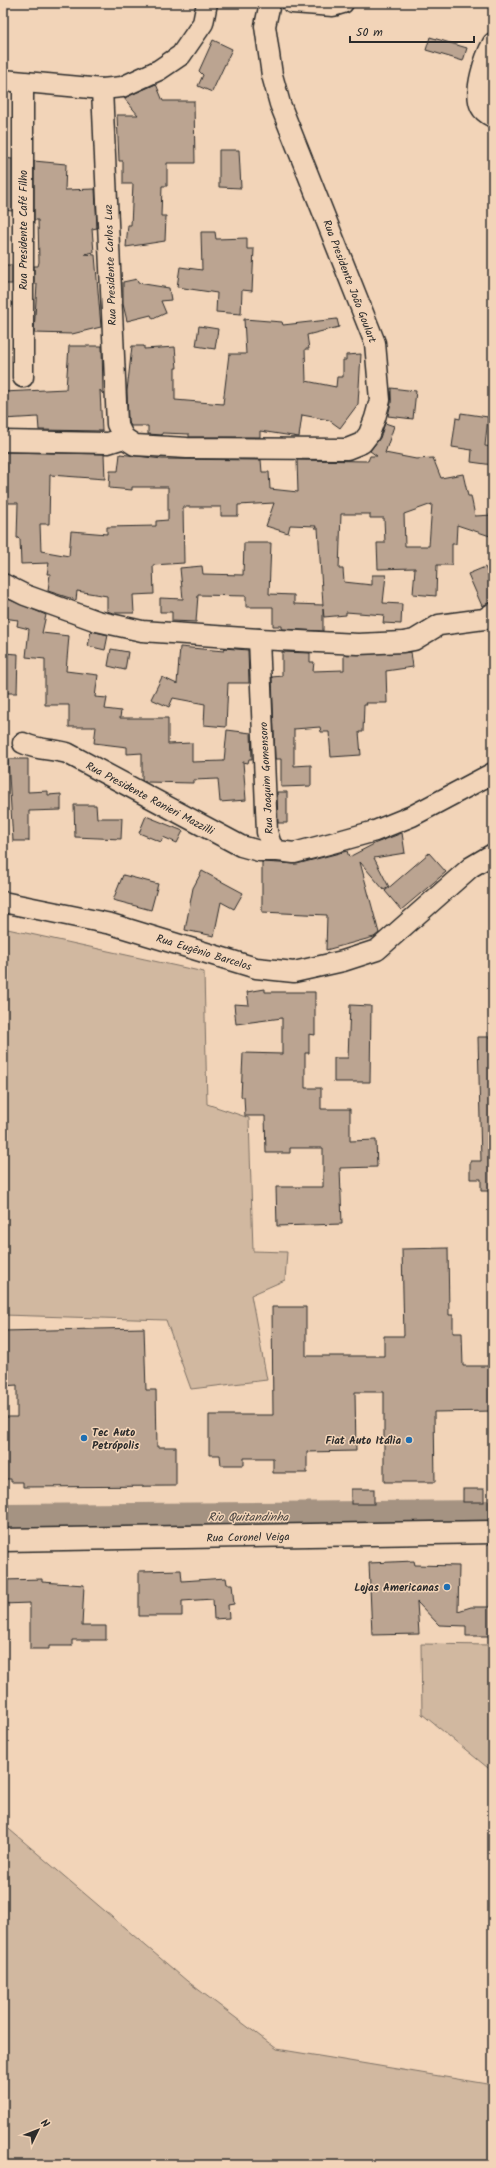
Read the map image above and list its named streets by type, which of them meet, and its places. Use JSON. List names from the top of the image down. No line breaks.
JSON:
{"streets":{"main road":["Rua Coronel Veiga"],"street":["Rua Presidente Café Filho","Rua Presidente Carlos Luz","Rua Presidente João Goulart","Rua Joaquim Gomensoro","Rua Presidente Ranieri Mazzilli","Rua Eugênio Barcelos"]},"crossings":[["Rua Presidente Carlos Luz","Rua Presidente João Goulart"],["Rua Joaquim Gomensoro","Rua Presidente Ranieri Mazzilli"]],"water":["Rio Quitandinha"],"places":["Tec Auto Petrópolis","Fiat Auto Itália","Lojas Americanas"],"scale_bar":"50 m","north":"top right"}
